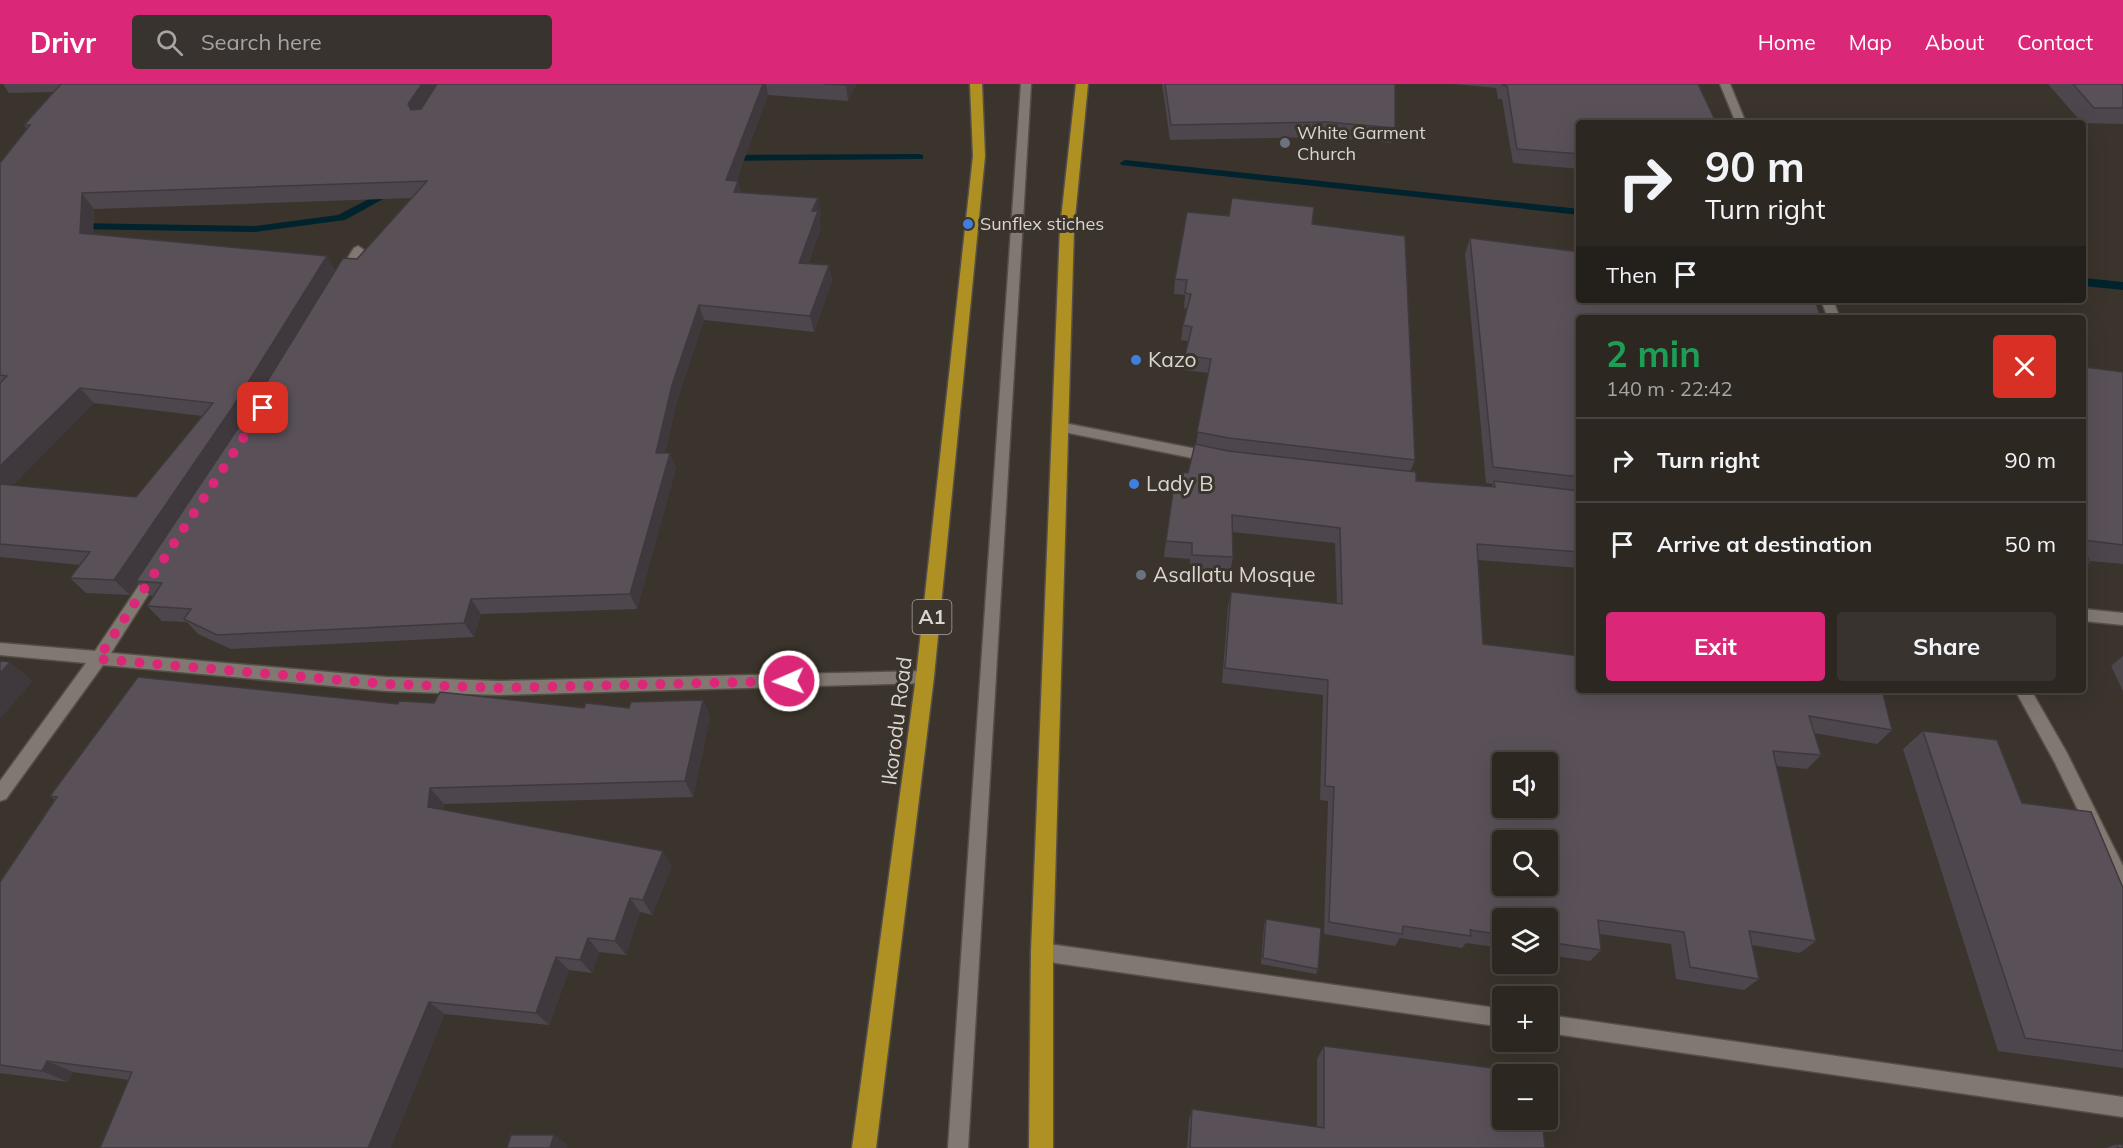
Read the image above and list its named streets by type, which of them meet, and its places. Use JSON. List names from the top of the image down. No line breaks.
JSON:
{"streets":{"highway":["A1","Ikorodu Road"]},"places":["White Garment Church","Sunflex stiches","Kazo","Lady B","Asallatu Mosque"],"page":{"header":"Drivr","search":"Search here","nav":["Home","Map","About","Contact"],"turn":["90 m","Turn right"],"then":"Then","heading":["2 min","140 m · 22:42"],"list":[{"name":"Turn right","value":"90 m"},{"name":"Arrive at destination","value":"50 m"}],"buttons":["Exit","Share"],"map_buttons":["+","−"]}}
